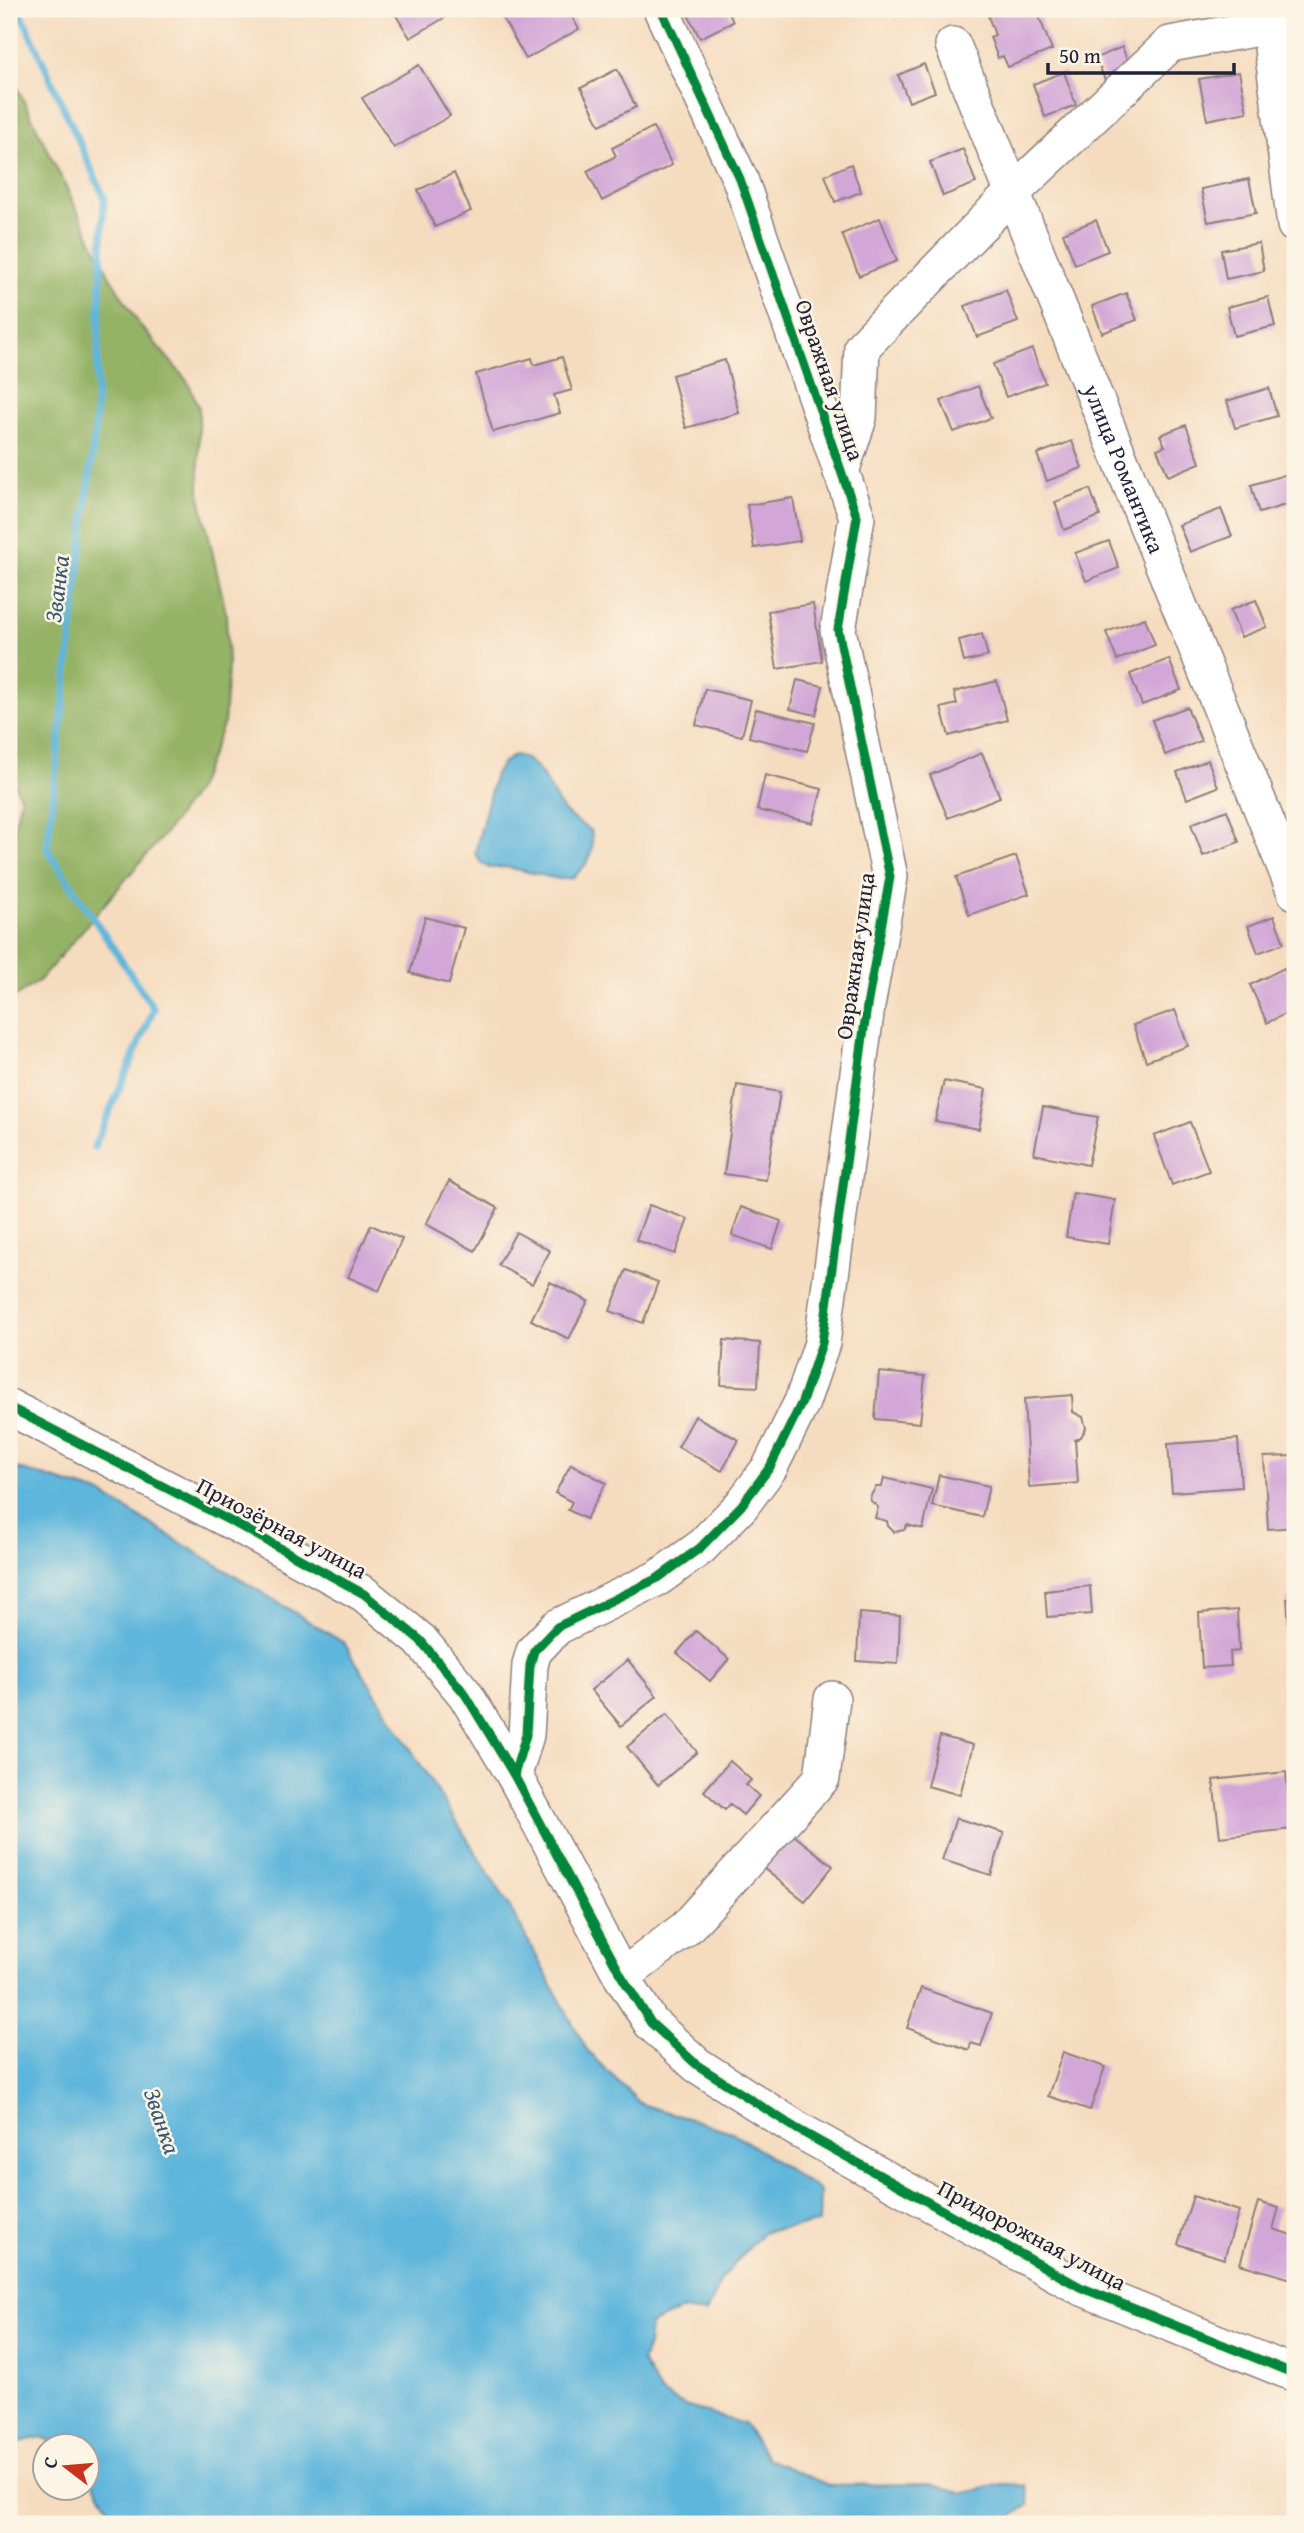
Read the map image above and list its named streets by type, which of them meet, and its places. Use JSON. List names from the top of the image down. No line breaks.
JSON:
{"streets":{"street":["Овражная улица","улица Романтика","Приозёрная улица","Придорожная улица"]},"crossings":[["Овражная улица","Приозёрная улица"],["Приозёрная улица","Придорожная улица"]],"water":["Званка"],"scale_bar":"50 m","north":"left"}
